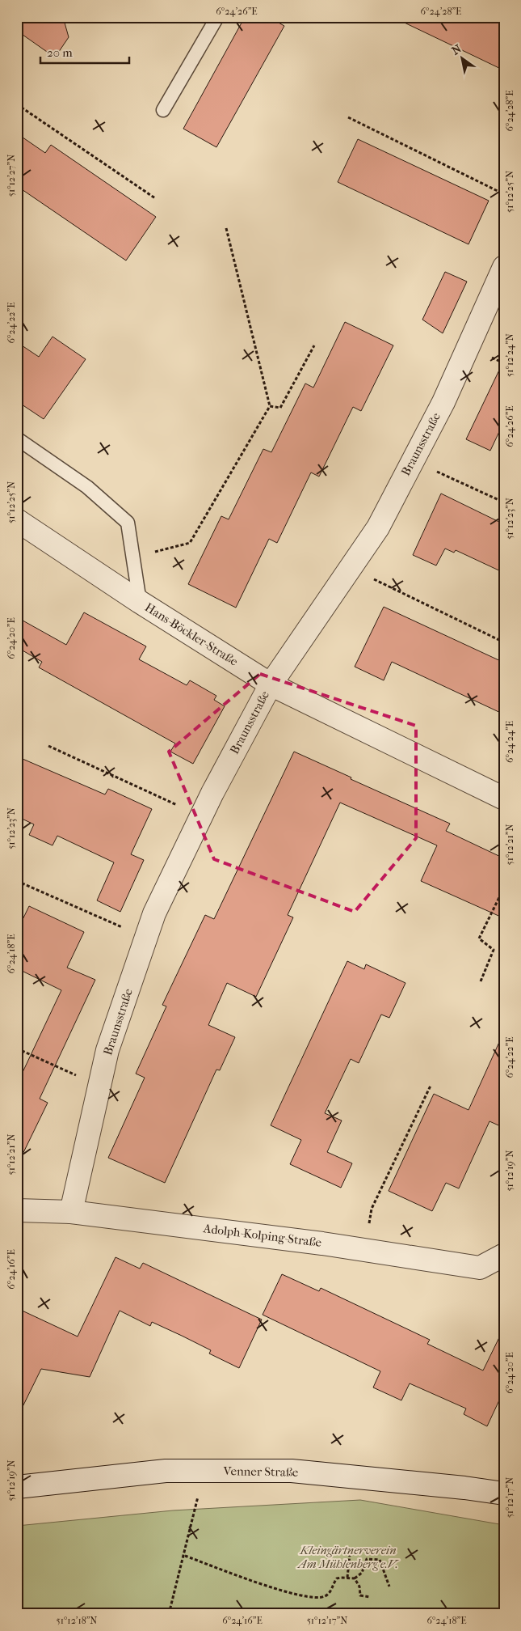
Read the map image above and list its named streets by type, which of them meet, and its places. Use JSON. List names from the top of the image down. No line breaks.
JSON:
{"streets":{"street":["Braunsstraße","Hans-Böckler-Straße","Adolph-Kolping-Straße","Venner Straße"]},"crossings":[["Braunsstraße","Hans-Böckler-Straße"],["Braunsstraße","Adolph-Kolping-Straße"]],"parks":["Kleingärtnerverein Am Mühlenberg e.V."],"scale_bar":"20 m","north":"top left","coordinates":["6°24'26\"E","6°24'28\"E","51°12'27\"N","51°12'25\"N","6°24'22\"E","51°12'24\"N","51°12'23\"N","6°24'20\"E","6°24'24\"E","51°12'21\"N","6°24'18\"E","51°12'19\"N","6°24'16\"E","51°12'17\"N","51°12'18\"N"]}
